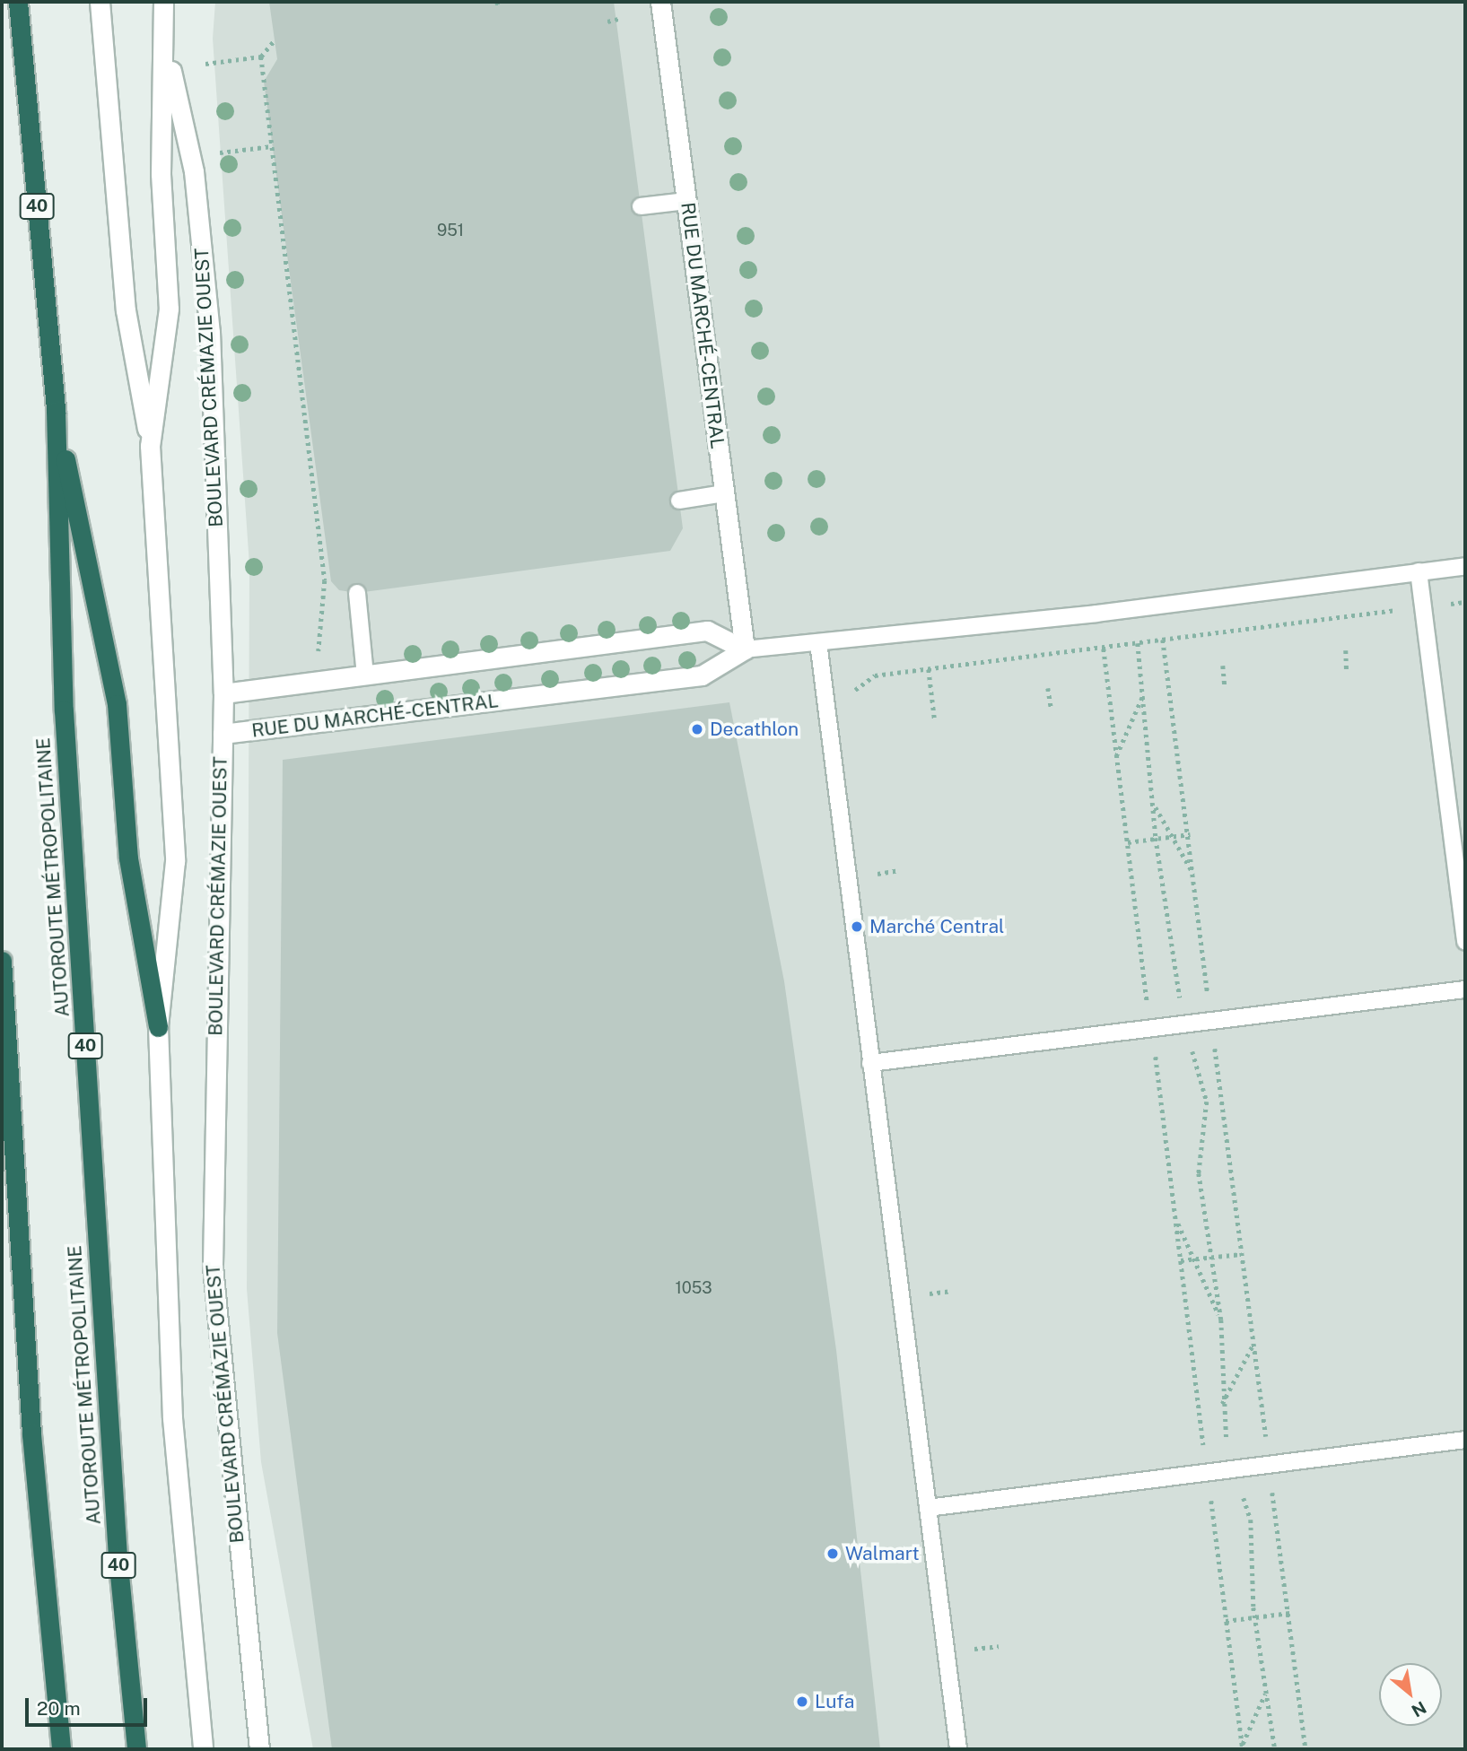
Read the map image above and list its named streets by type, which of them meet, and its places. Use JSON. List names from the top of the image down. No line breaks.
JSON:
{"streets":{"highway":["40","AUTOROUTE MÉTROPOLITAINE"],"street":["RUE DU MARCHÉ-CENTRAL","BOULEVARD CRÉMAZIE OUEST"]},"crossings":[["RUE DU MARCHÉ-CENTRAL","BOULEVARD CRÉMAZIE OUEST"]],"places":["Decathlon","Marché Central","Walmart","Lufa"],"house_numbers":["951","1053"],"scale_bar":"20 m","north":"bottom right"}
